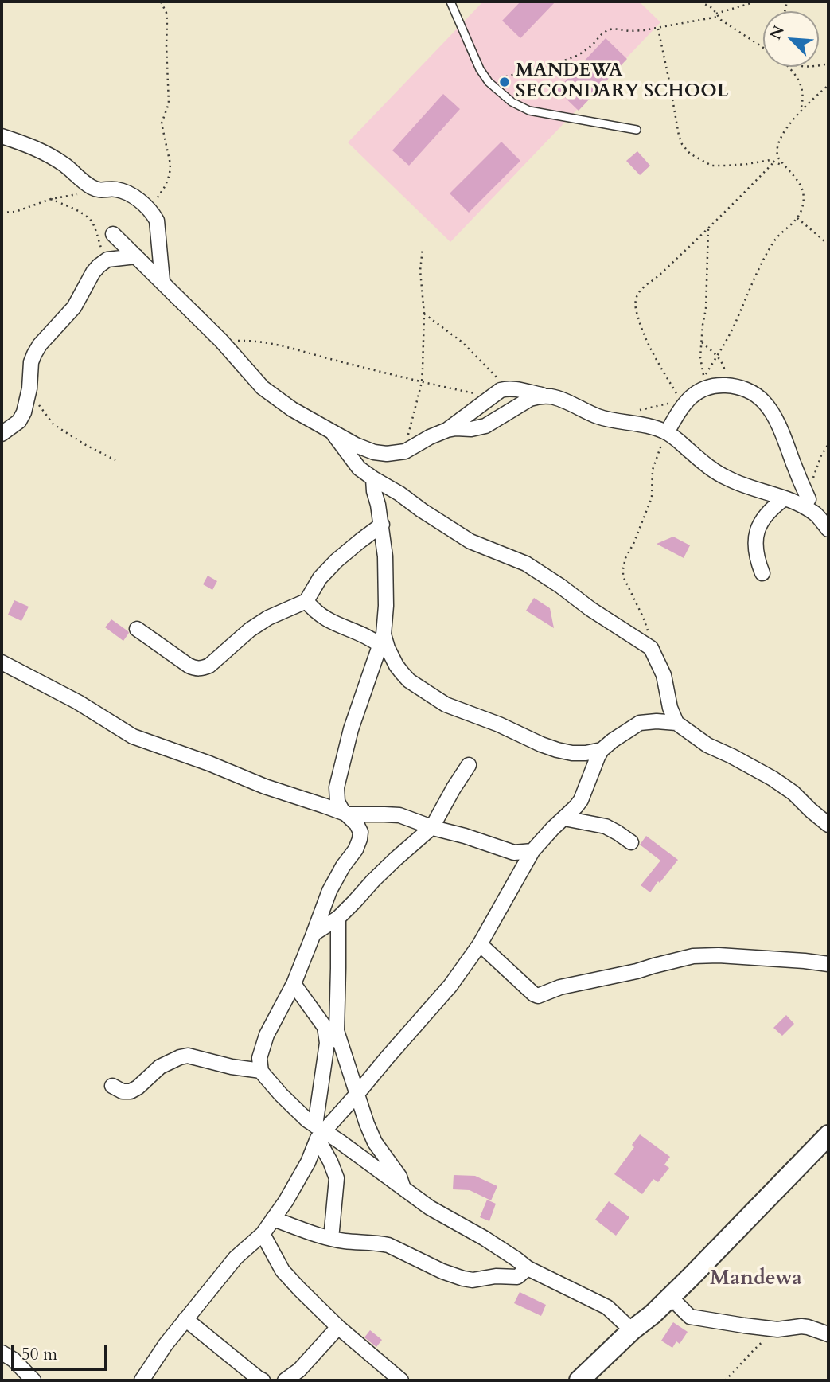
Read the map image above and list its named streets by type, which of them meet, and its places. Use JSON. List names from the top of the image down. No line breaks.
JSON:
{"districts":["Mandewa"],"places":["MANDEWA SECONDARY SCHOOL"],"scale_bar":"50 m","north":"top left"}
